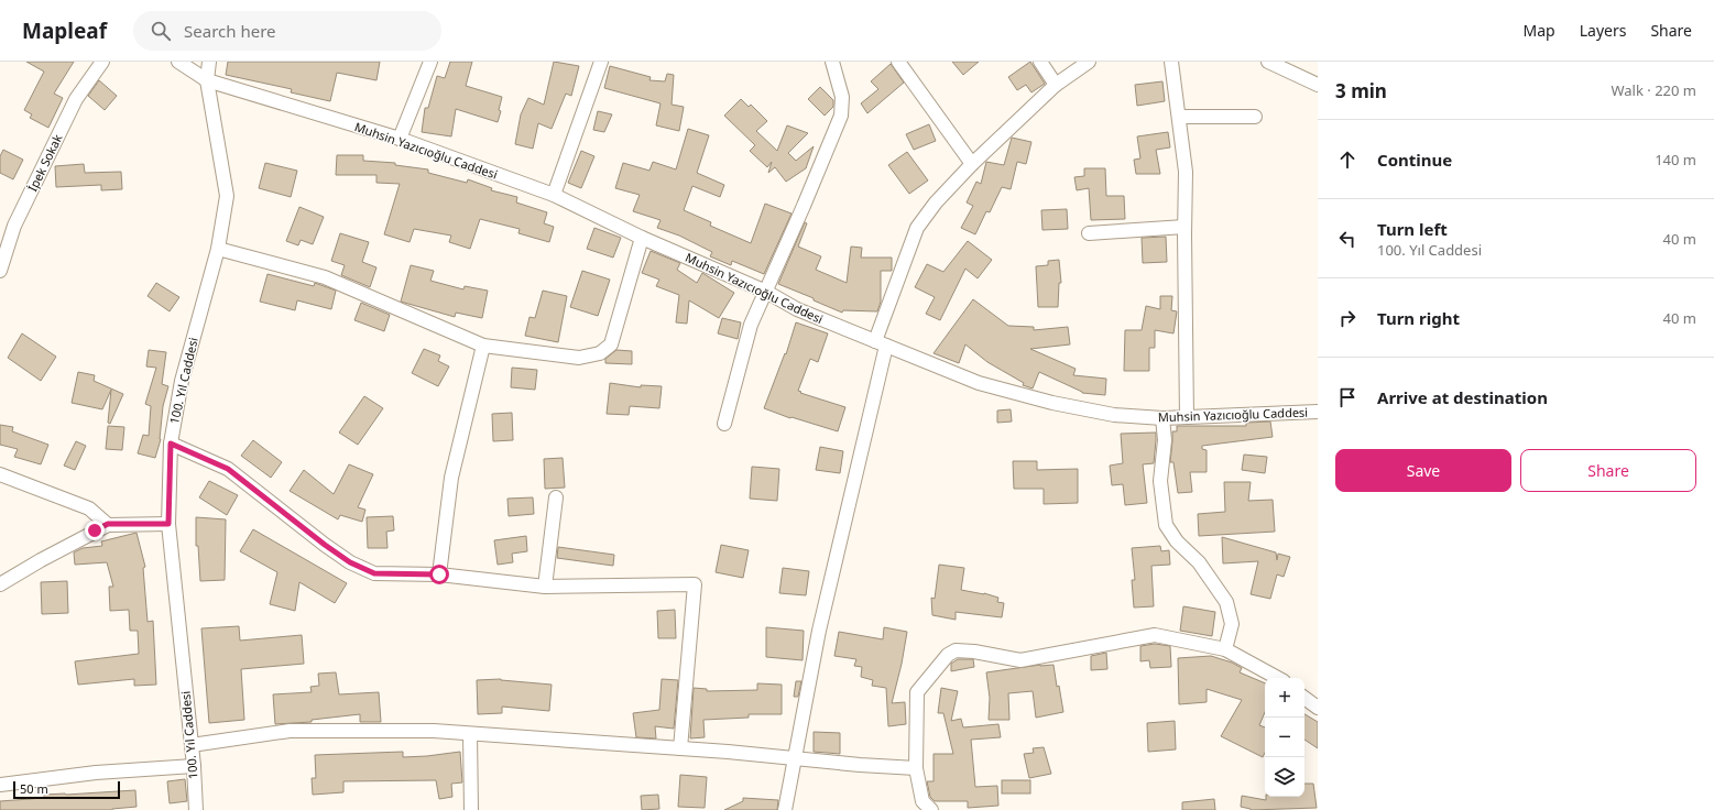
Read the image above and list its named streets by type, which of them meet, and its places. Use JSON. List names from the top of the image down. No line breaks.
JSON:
{"streets":{"street":["Muhsin Yazıcıoğlu Caddesi","İpek Sokak","100. Yıl Caddesi"]},"crossings":[["Muhsin Yazıcıoğlu Caddesi","100. Yıl Caddesi"]],"scale_bar":"50 m","page":{"header":"Mapleaf","search":"Search here","nav":["Map","Layers","Share"],"heading":["3 min","Walk · 220 m"],"list":[["Continue","140 m"],["Turn left","100. Yıl Caddesi","40 m"],["Turn right","40 m"],"Arrive at destination"],"buttons":["Save","Share"],"map_buttons":["+","−"],"scale":"50 m"}}
